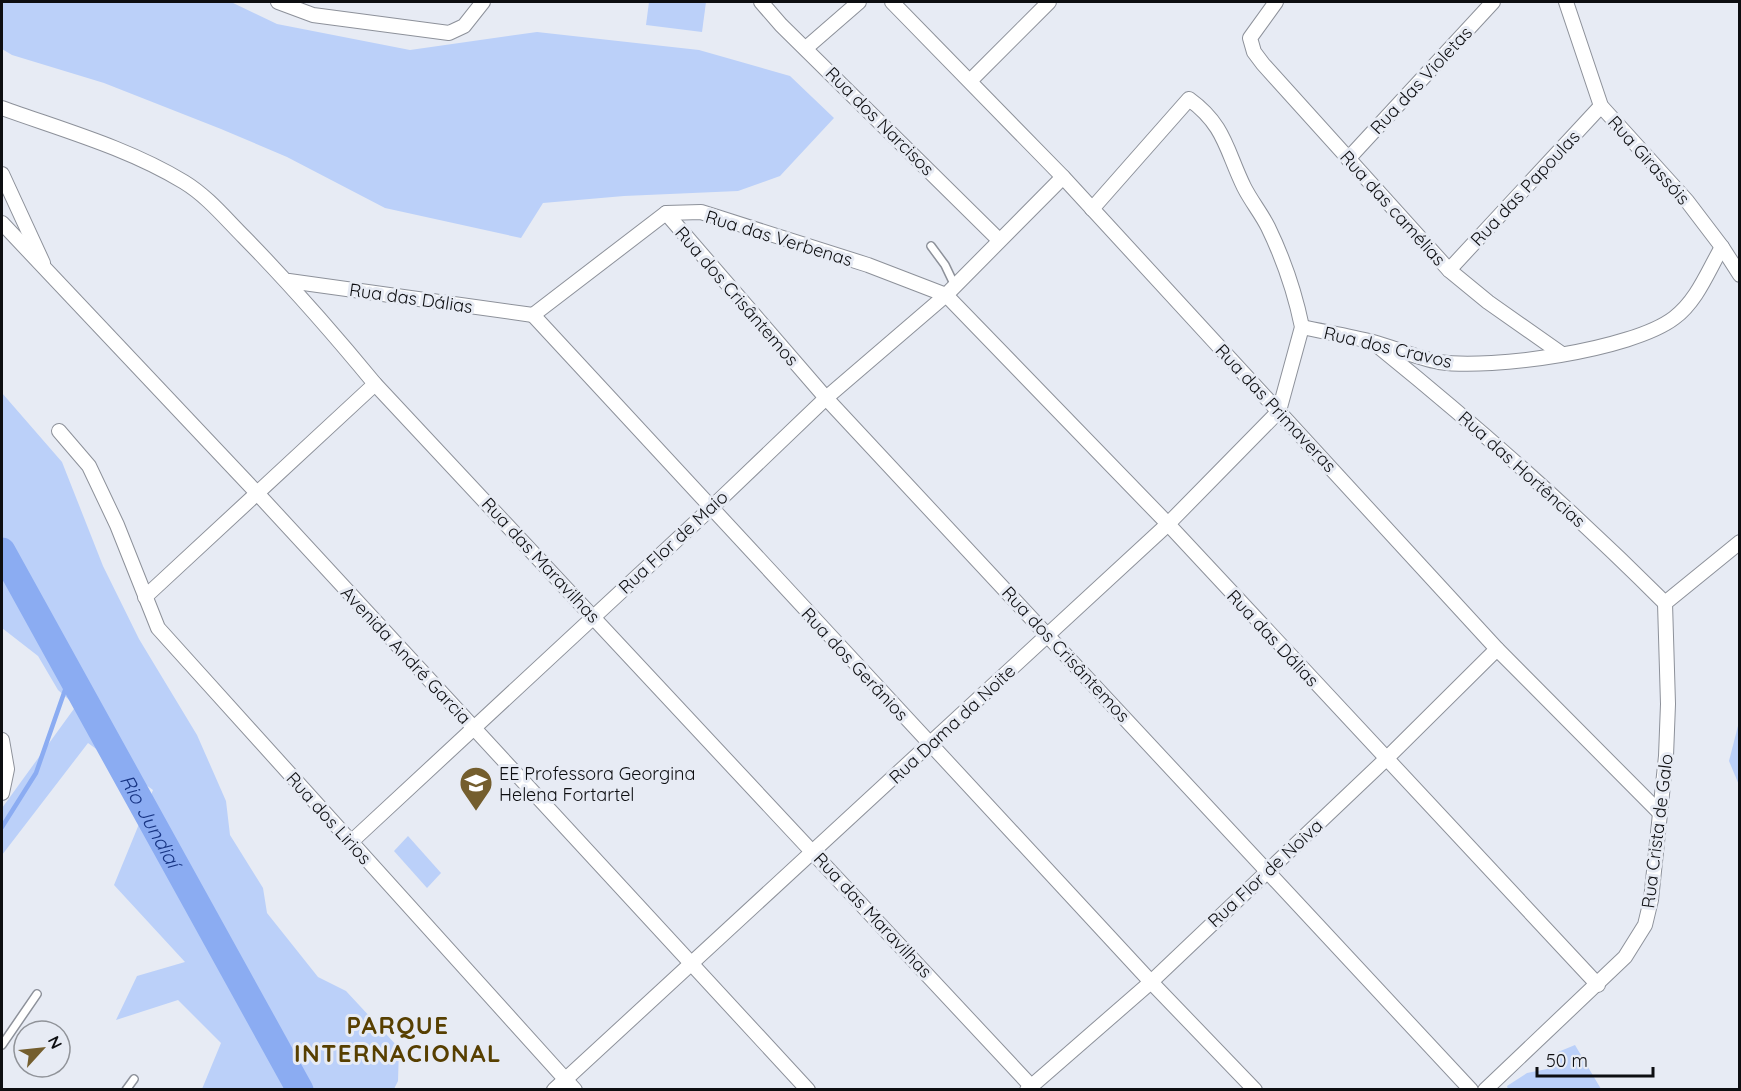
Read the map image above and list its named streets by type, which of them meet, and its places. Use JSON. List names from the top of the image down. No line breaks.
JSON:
{"streets":{"street":["Rua das Violetas","Rua dos Narcisos","Rua Girassóis","Rua das Papoulas","Rua das camélias","Rua das Verbenas","Rua dos Crisântemos","Rua das Dálias","Rua dos Cravos","Rua das Primaveras","Rua das Hortências","Rua Flor de Maio","Rua das Maravilhas","Avenida André Garcia","Rua dos Gerânios","Rua Dama da Noite","Rua dos Lirios","Rua Crista de Galo","Rua Flor de Noiva"]},"crossings":[["Rua das Violetas","Rua das camélias"],["Rua Girassóis","Rua das Papoulas"],["Rua Girassóis","Rua dos Cravos"],["Rua das Papoulas","Rua das camélias"],["Rua das camélias","Rua dos Cravos"],["Rua das Verbenas","Rua dos Crisântemos"],["Rua das Verbenas","Rua das Dálias"],["Rua das Verbenas","Rua Flor de Maio"],["Rua dos Crisântemos","Rua Flor de Maio"],["Rua dos Crisântemos","Rua Dama da Noite"],["Rua dos Crisântemos","Rua Flor de Noiva"],["Rua das Dálias","Rua Flor de Maio"],["Rua das Dálias","Rua das Maravilhas"],["Rua das Dálias","Rua dos Gerânios"],["Rua das Dálias","Rua Dama da Noite"],["Rua das Dálias","Rua Crista de Galo"],["Rua das Dálias","Rua Flor de Noiva"],["Rua dos Cravos","Rua das Primaveras"],["Rua dos Cravos","Rua das Hortências"],["Rua dos Cravos","Rua Dama da Noite"],["Rua das Primaveras","Rua Dama da Noite"],["Rua das Primaveras","Rua Crista de Galo"],["Rua das Primaveras","Rua Flor de Noiva"],["Rua das Hortências","Rua Crista de Galo"],["Rua Flor de Maio","Rua das Maravilhas"],["Rua Flor de Maio","Avenida André Garcia"],["Rua Flor de Maio","Rua dos Gerânios"],["Rua Flor de Maio","Rua dos Lirios"],["Rua das Maravilhas","Rua Dama da Noite"],["Rua das Maravilhas","Rua Flor de Noiva"],["Avenida André Garcia","Rua Dama da Noite"],["Rua dos Gerânios","Rua Dama da Noite"],["Rua dos Gerânios","Rua Flor de Noiva"],["Rua Dama da Noite","Rua dos Lirios"]],"districts":["PARQUE INTERNACIONAL"],"water":["Rio Jundiaí"],"places":{"school or university":["EE Professora Georgina Helena Fortartel"]},"scale_bar":"50 m","north":"top right"}
